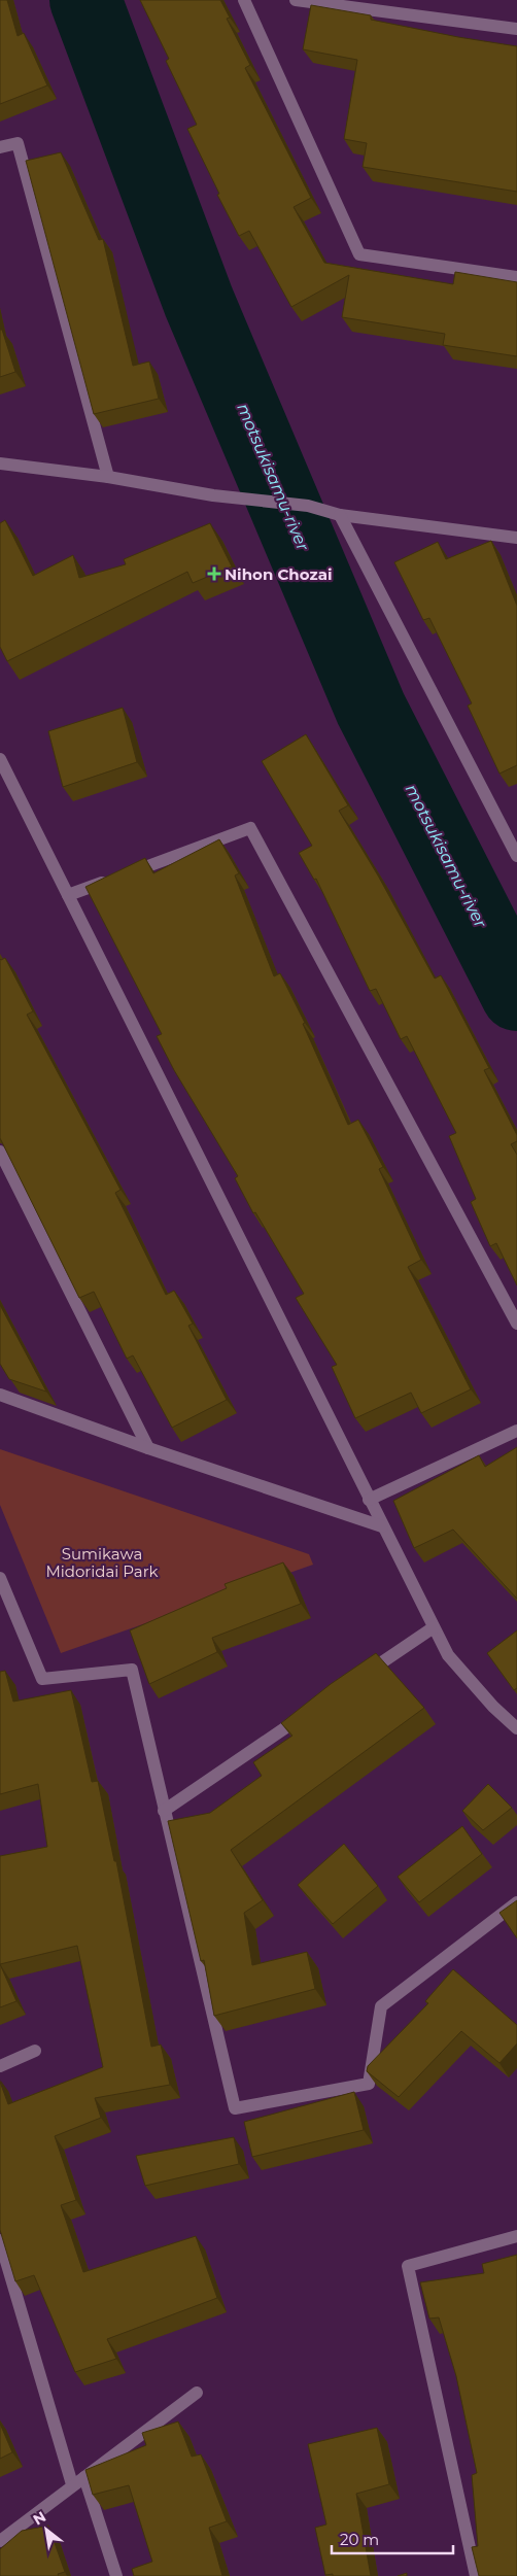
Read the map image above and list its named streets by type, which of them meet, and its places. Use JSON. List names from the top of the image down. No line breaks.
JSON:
{"water":["motsukisamu-river"],"parks":["Sumikawa Midoridai Park"],"places":{"health":["Nihon Chozai"]},"scale_bar":"20 m","north":"top left"}
